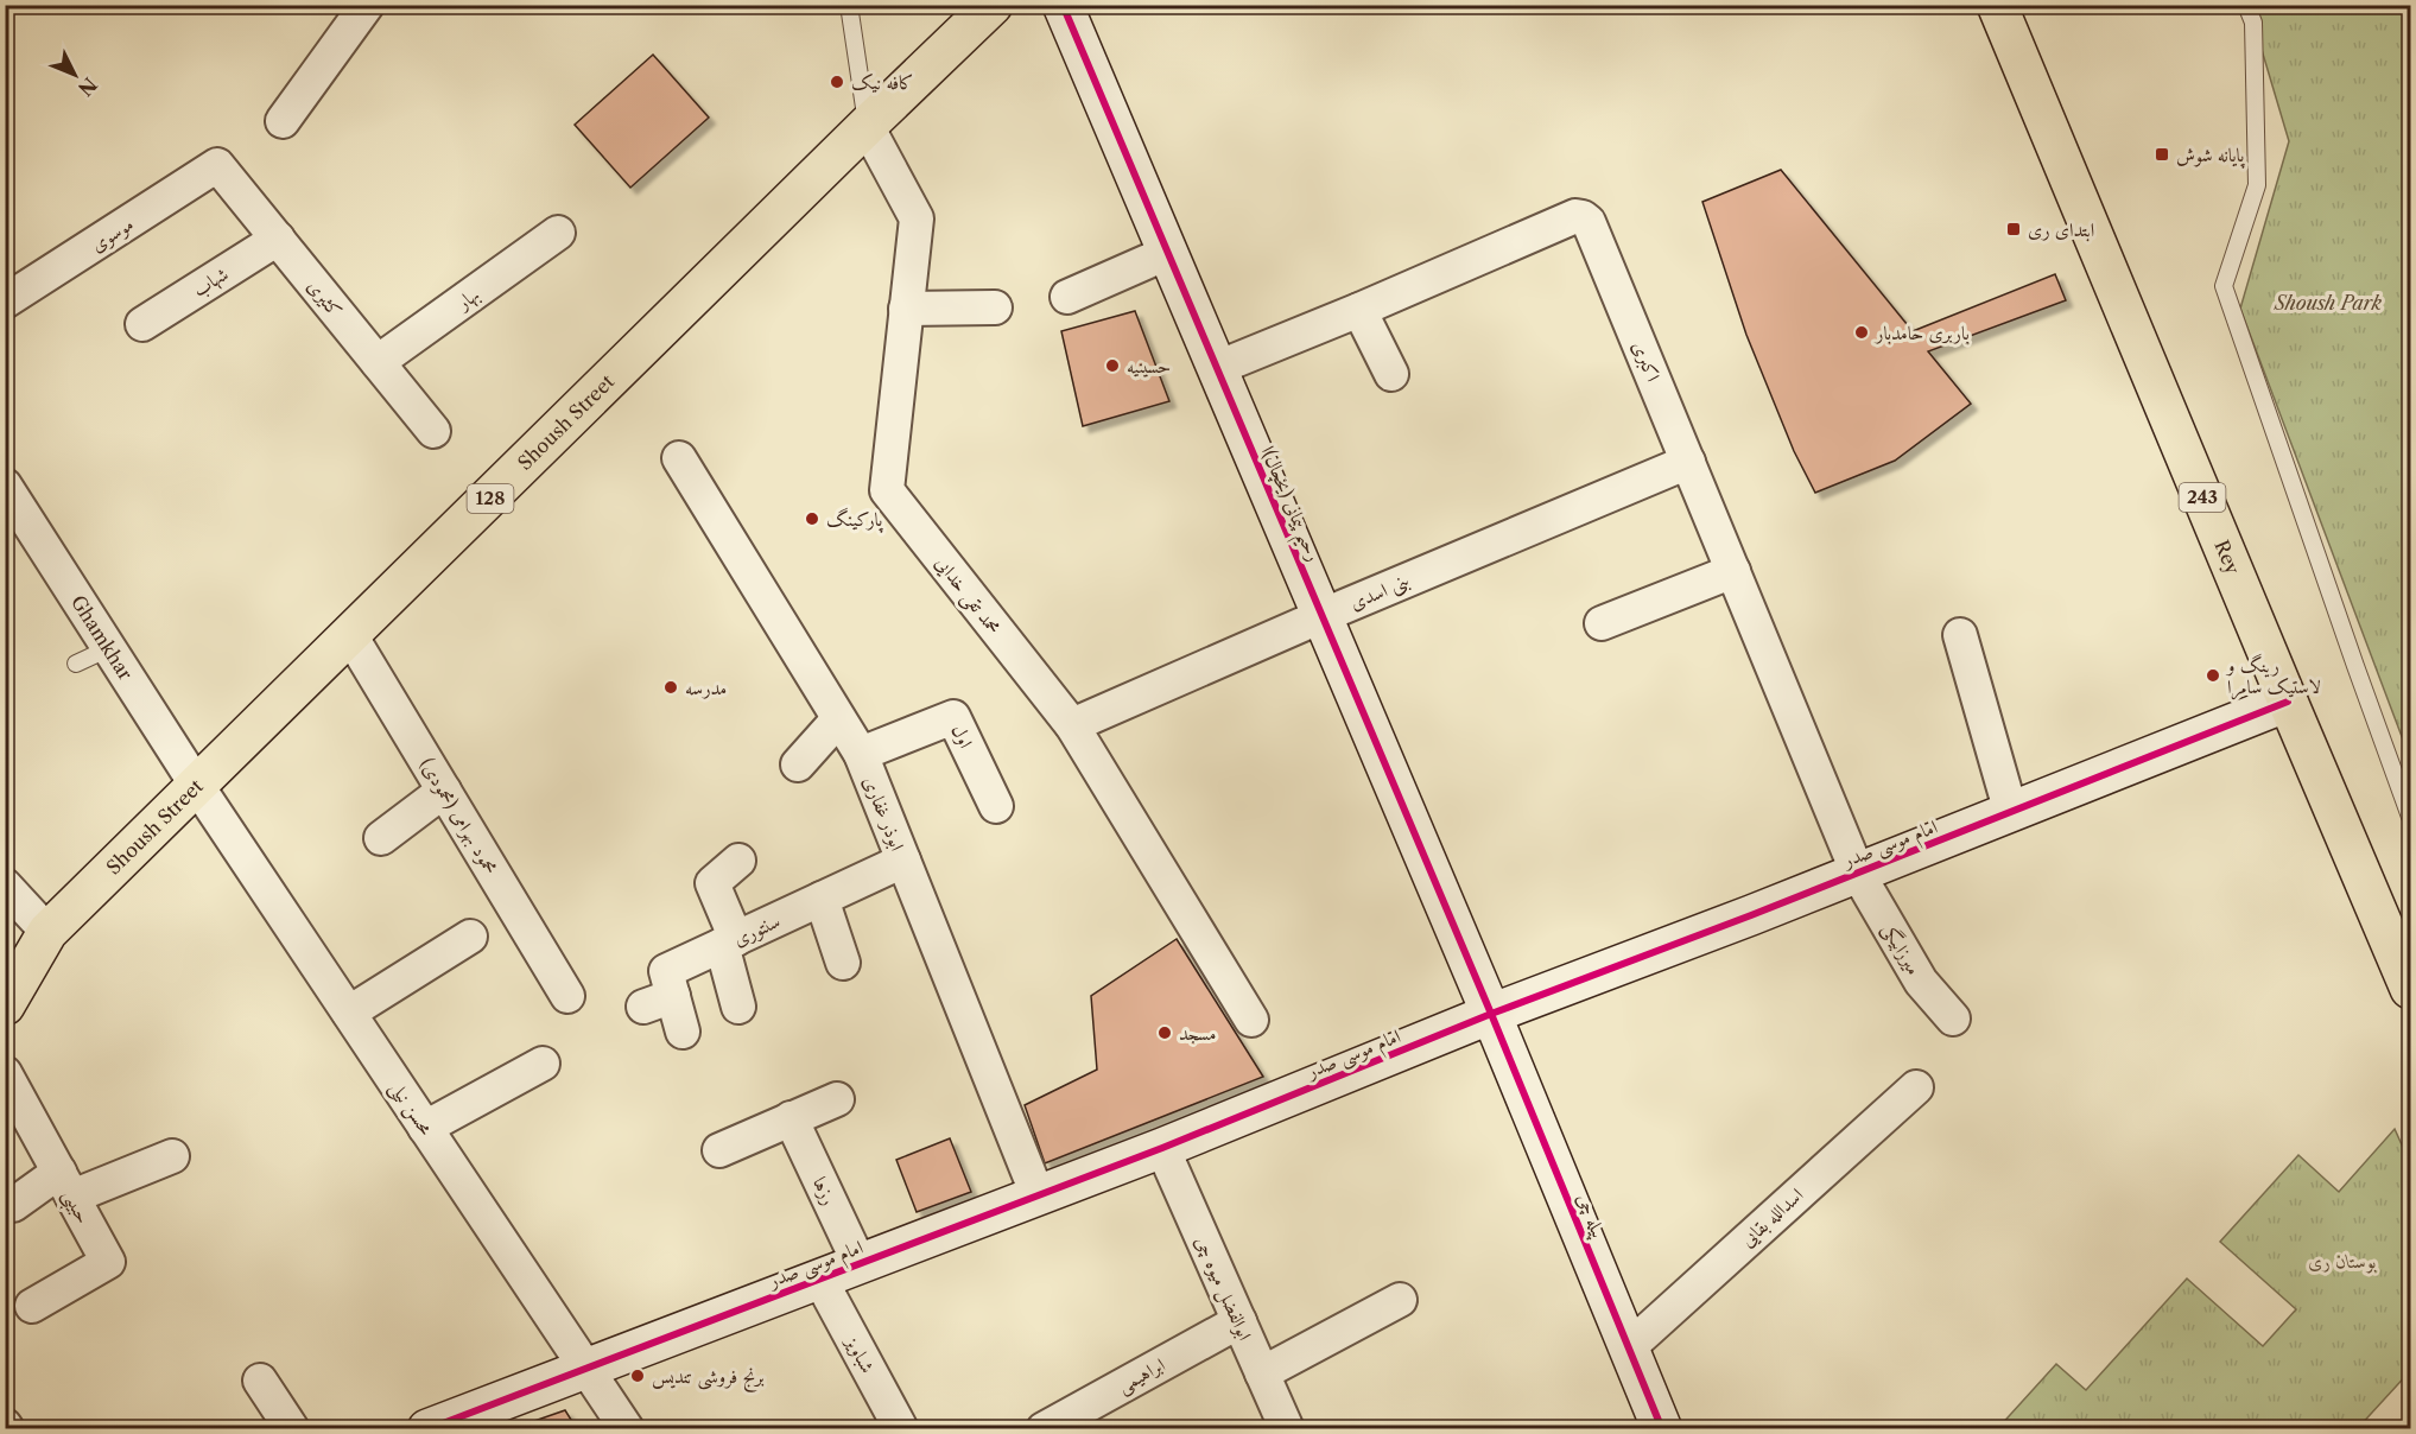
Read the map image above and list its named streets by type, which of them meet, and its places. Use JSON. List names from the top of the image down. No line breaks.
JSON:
{"streets":{"main road":["Shoush Street","243","128","Rey"],"street":["موسوی","شهاب","کثیری","بهار","اکبری","رحیم پیمانی (یخچال)ا","بنی اسدی","محمد تقی خدایی","Ghamkhar","اول","ابوذر غفاری","محمود بهرامی (محمودی)","امام موسی صدر","سنتوری","میرزابیگی","محسن نیلی","رزها","حبیبی","پیله چی","اسدالله بقایی","ابوالفضل میوه چی","شباویز","ابراهیمی"]},"crossings":[["موسوی","کثیری"],["شهاب","کثیری"],["کثیری","بهار"],["اکبری","رحیم پیمانی (یخچال)ا"],["اکبری","بنی اسدی"],["اکبری","امام موسی صدر"],["اکبری","میرزابیگی"],["Shoush Street","محمد تقی خدایی"],["Shoush Street","Ghamkhar"],["Shoush Street","محمود بهرامی (محمودی)"],["Shoush Street","محسن نیلی"],["رحیم پیمانی (یخچال)ا","بنی اسدی"],["رحیم پیمانی (یخچال)ا","امام موسی صدر"],["رحیم پیمانی (یخچال)ا","پیله چی"],["Rey","امام موسی صدر"],["بنی اسدی","محمد تقی خدایی"],["Ghamkhar","محسن نیلی"],["اول","ابوذر غفاری"],["ابوذر غفاری","امام موسی صدر"],["ابوذر غفاری","سنتوری"],["امام موسی صدر","میرزابیگی"],["امام موسی صدر","محسن نیلی"],["امام موسی صدر","رزها"],["امام موسی صدر","پیله چی"],["امام موسی صدر","ابوالفضل میوه چی"],["امام موسی صدر","شباویز"],["پیله چی","اسدالله بقایی"],["ابوالفضل میوه چی","ابراهیمی"]],"parks":["Shoush Park","بوستان ری"],"places":{"other":["کافه نیک","باربری حامدبار","حسینیه","پارکینگ","رینگ و لاستیک سامرا","مدرسه","مسجد","برنج فروشی تندیس"],"transit":["پایانه شوش","ابتدای ری"]},"north":"bottom right"}
